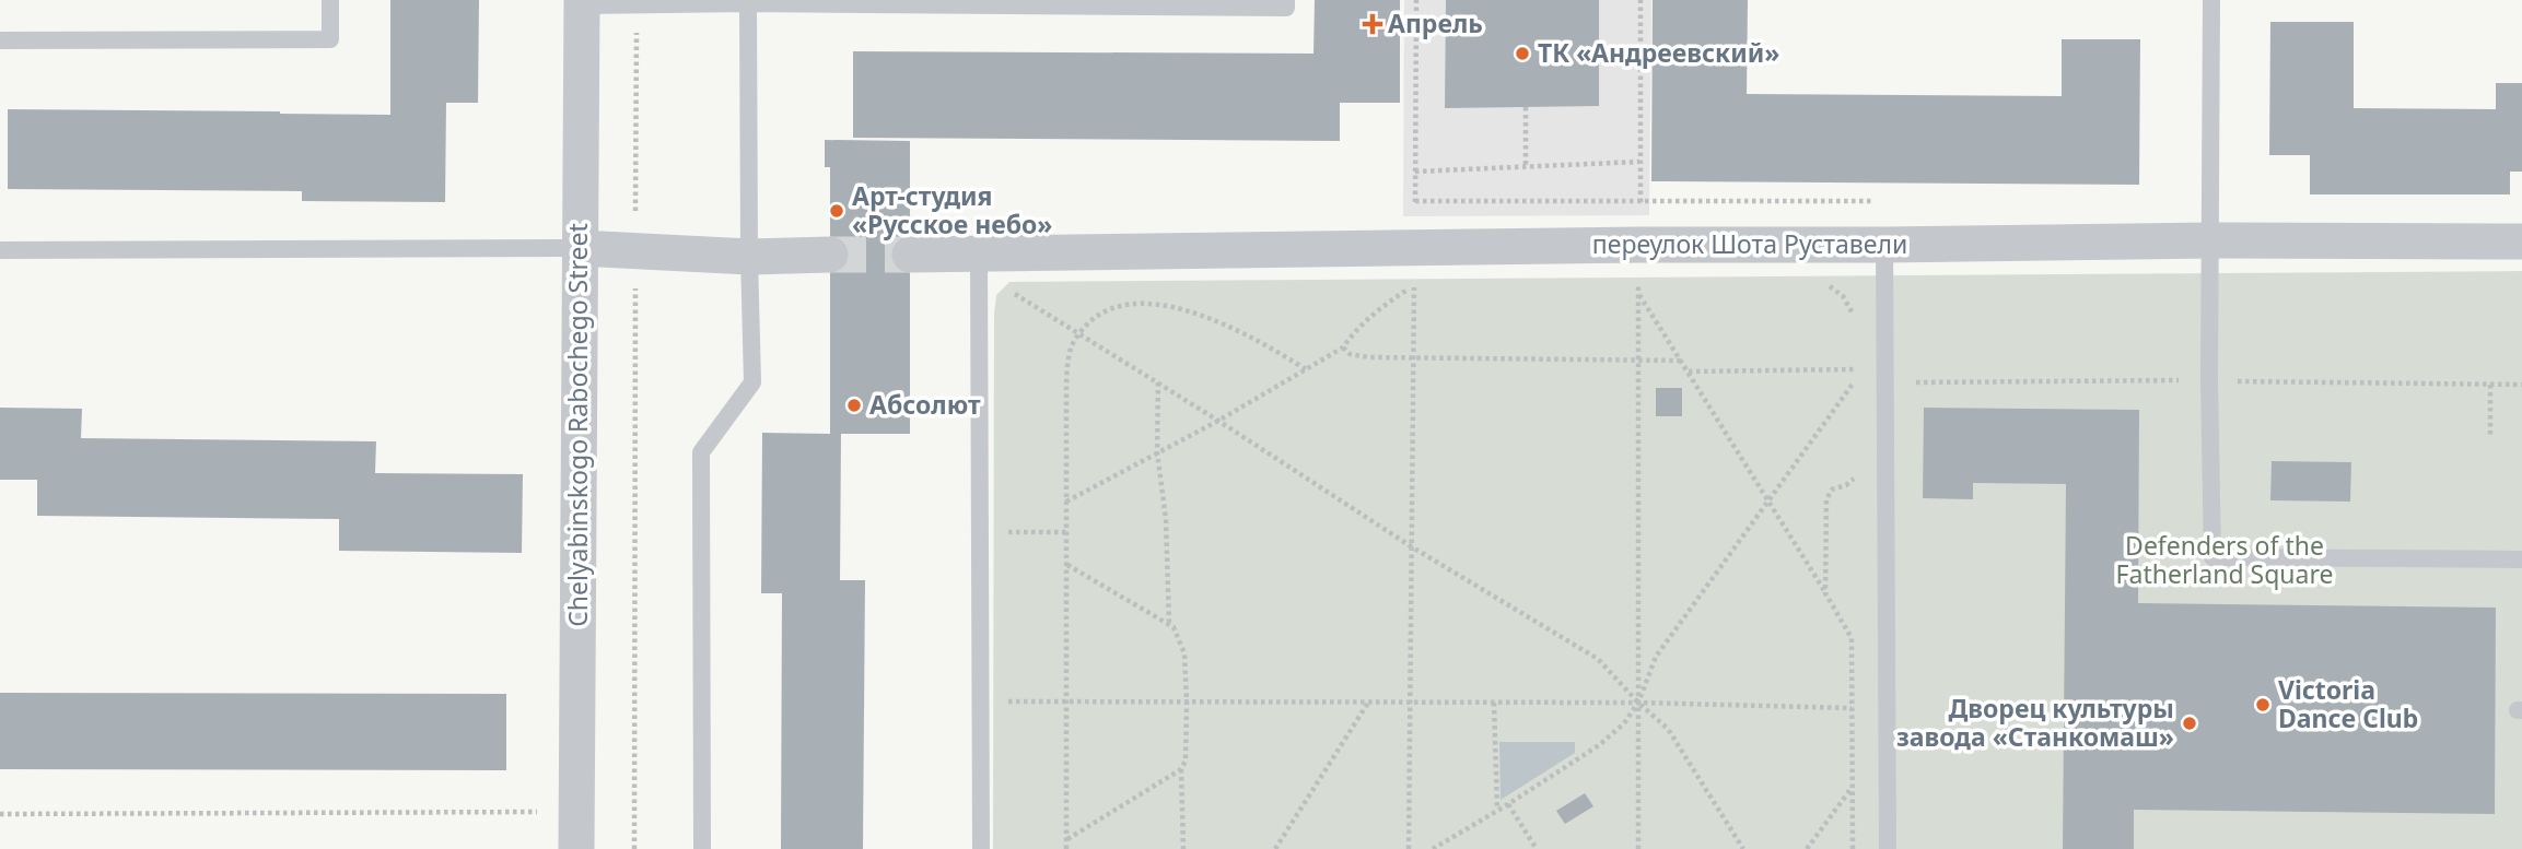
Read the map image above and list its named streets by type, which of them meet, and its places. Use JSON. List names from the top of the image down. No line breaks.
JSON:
{"streets":{"street":["переулок Шота Руставели","Chelyabinskogo Rabochego Street"]},"parks":["Defenders of the Fatherland Square"],"places":{"health":["Апрель"],"other":["ТК «Андреевский»","Арт-студия «Русское небо»","Абсолют","Victoria Dance Club","Дворец культуры завода «Станкомаш»"]}}
